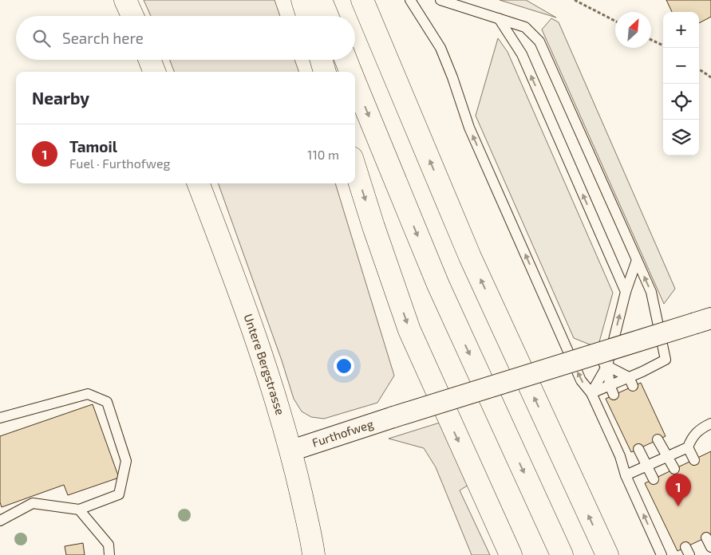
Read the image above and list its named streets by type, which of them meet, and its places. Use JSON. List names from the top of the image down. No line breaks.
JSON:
{"streets":{"main road":["Untere Bergstrasse"],"street":["Furthofweg"]},"crossings":[["Untere Bergstrasse","Furthofweg"]],"north":"top right","page":{"map_buttons":["+","−"],"search":"Search here","heading":"Nearby","list":[{"mark":"1","name":"Tamoil","note":"Fuel · Furthofweg","value":"110 m"}],"pins":"1"}}
